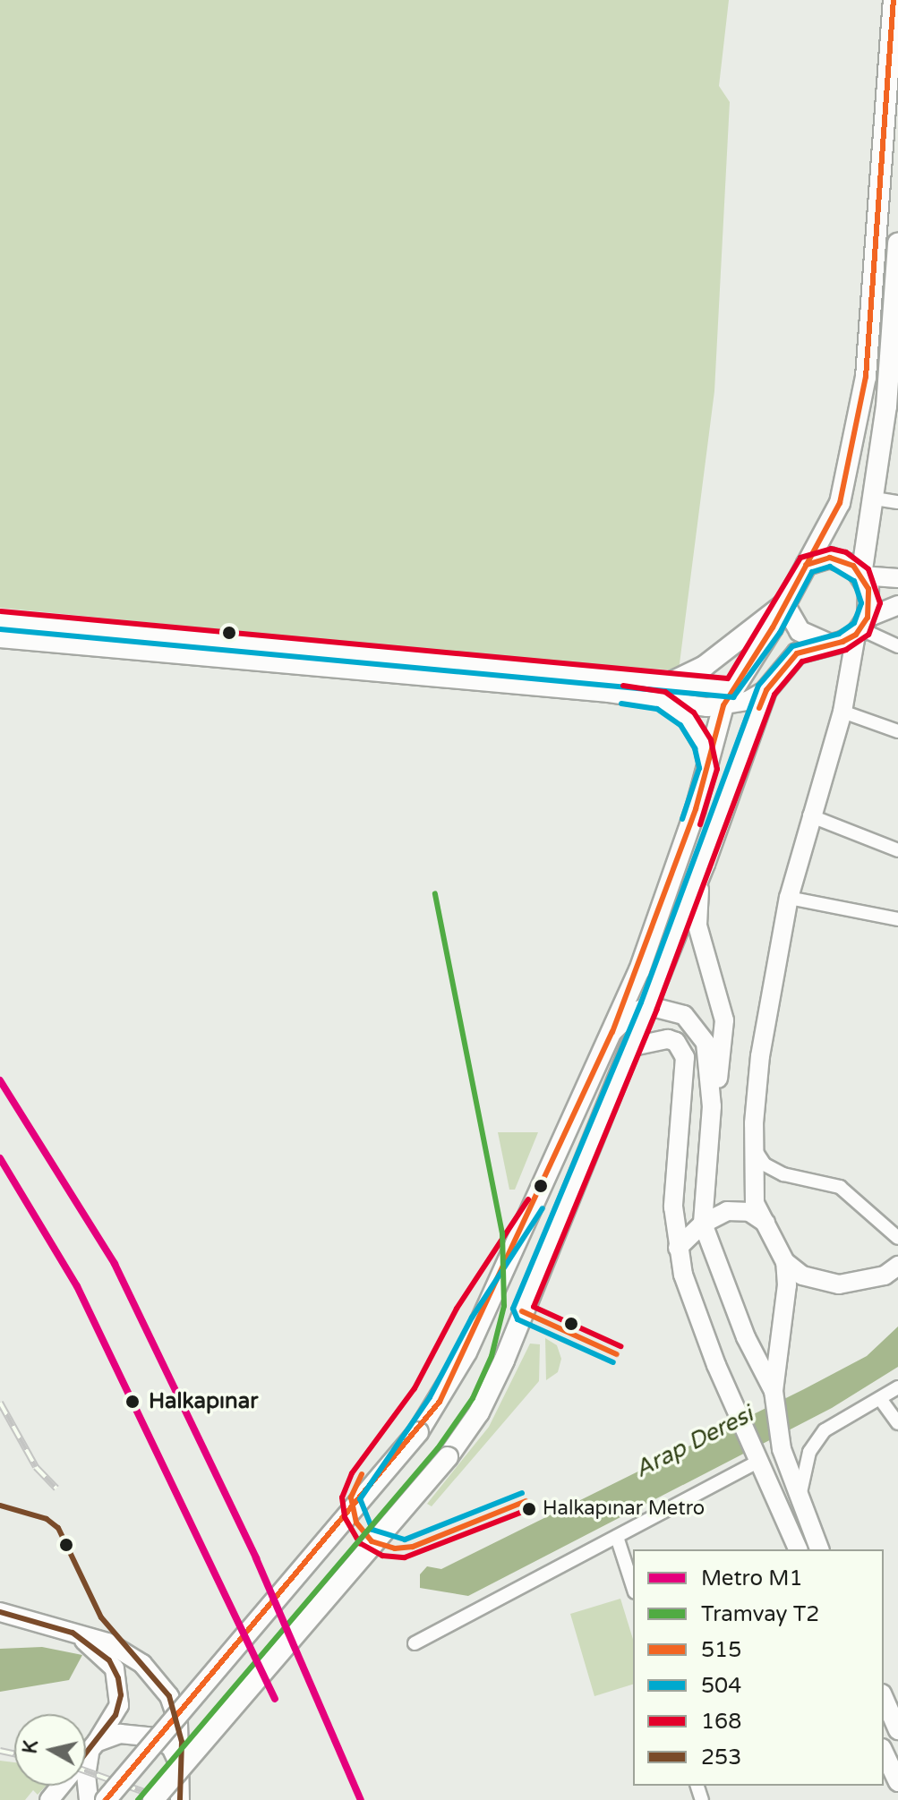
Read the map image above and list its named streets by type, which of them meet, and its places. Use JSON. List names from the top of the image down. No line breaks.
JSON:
{"water":["Arap Deresi"],"places":["Halkapınar","Halkapınar Metro"],"lines":["transit line 515","transit line 168","transit line 504","tram line T2","metro line M1","transit line 253"],"legend":["Metro M1","Tramvay T2","515","504","168","253"],"north":"left"}
